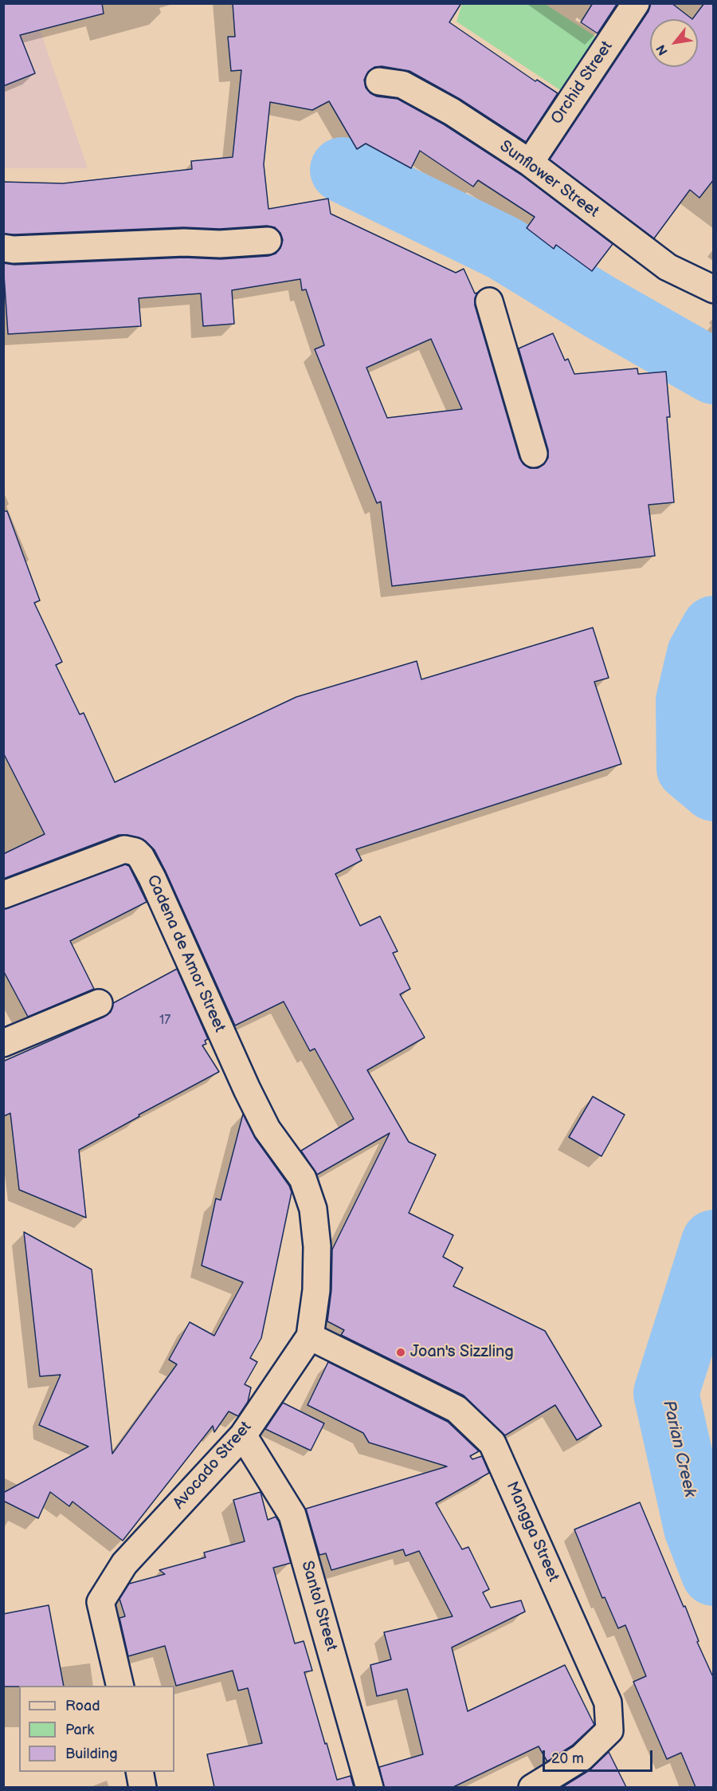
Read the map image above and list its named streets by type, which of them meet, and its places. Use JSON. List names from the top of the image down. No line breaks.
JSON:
{"streets":{"street":["Orchid Street","Sunflower Street","Cadena de Amor Street","Avocado Street","Mangga Street","Santol Street"]},"crossings":[["Orchid Street","Sunflower Street"],["Cadena de Amor Street","Avocado Street"],["Avocado Street","Mangga Street"],["Avocado Street","Santol Street"]],"water":["Parian Creek"],"places":["Joan's Sizzling"],"house_numbers":["17"],"legend":["Road","Park","Building"],"scale_bar":"20 m","north":"bottom left"}
